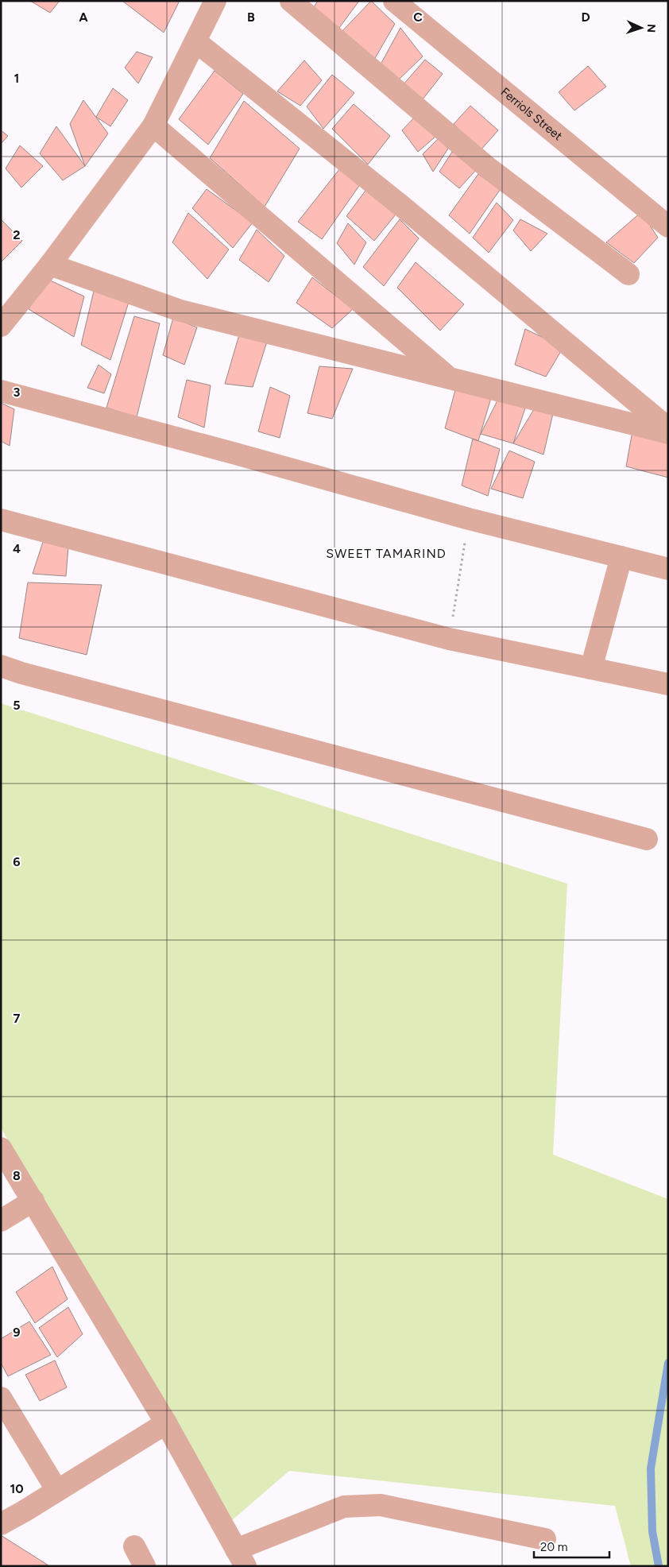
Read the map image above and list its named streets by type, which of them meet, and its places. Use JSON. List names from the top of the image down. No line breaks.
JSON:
{"streets":{"street":["Ferriols Street"]},"districts":["SWEET TAMARIND"],"scale_bar":"20 m","north":"right","grid":{"columns":["A","B","C","D"],"rows":["1","2","3","4","5","6","7","8","9","10"]}}
